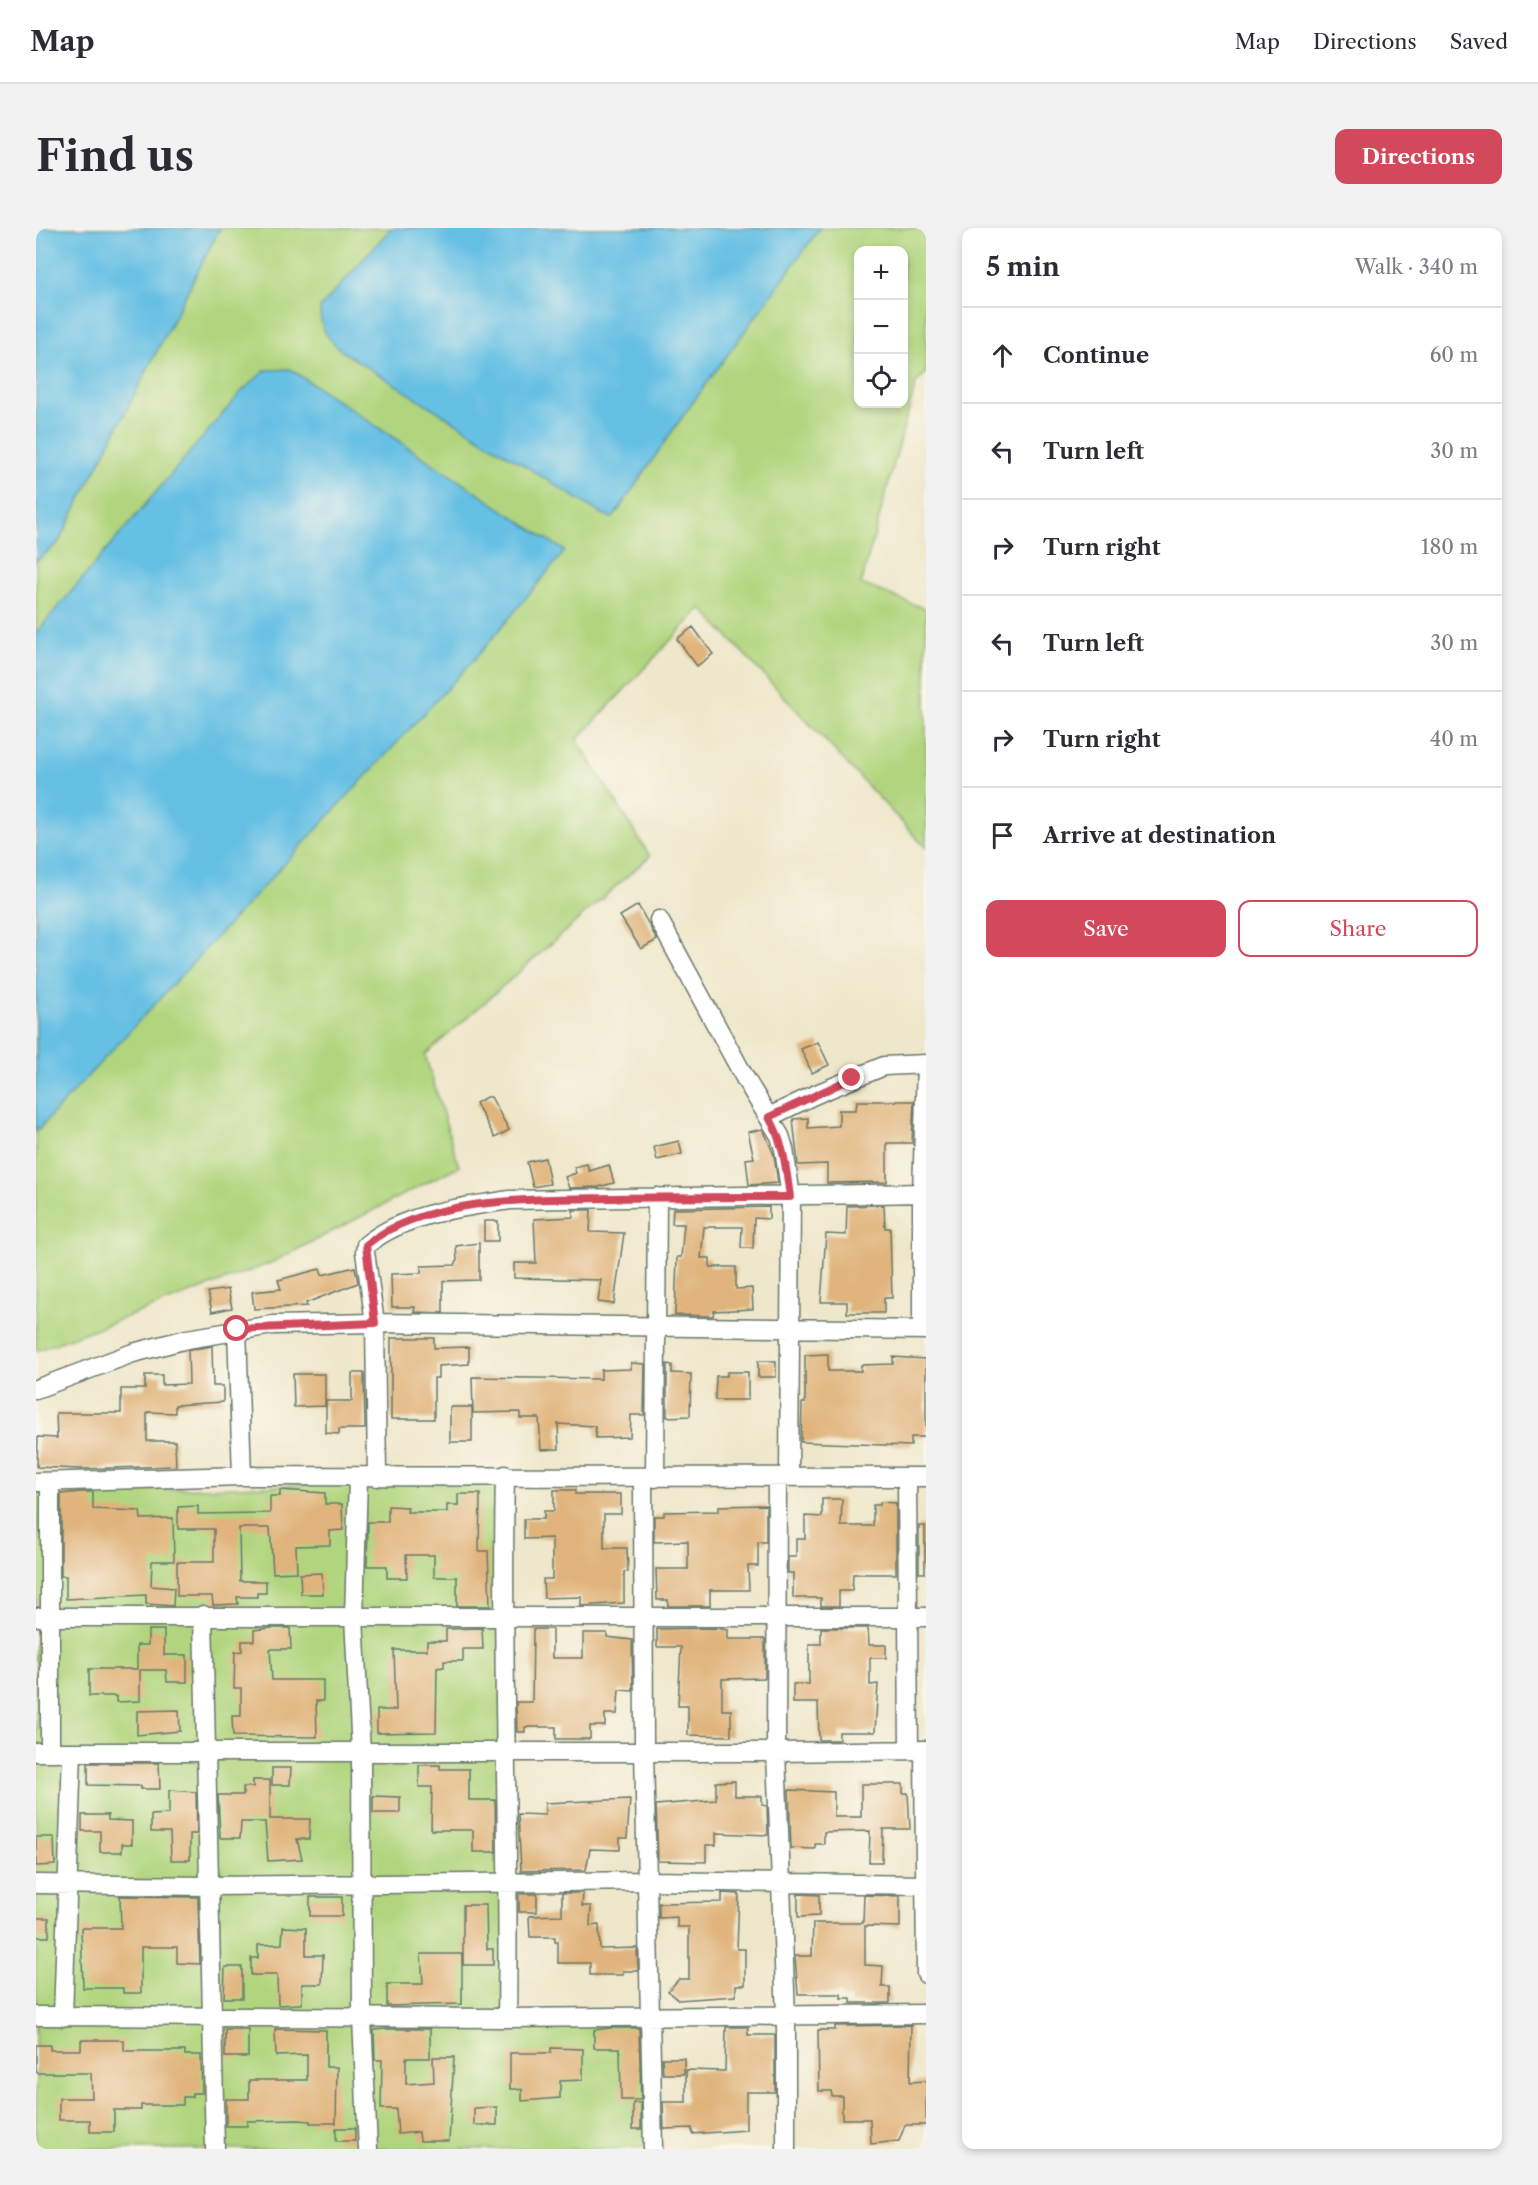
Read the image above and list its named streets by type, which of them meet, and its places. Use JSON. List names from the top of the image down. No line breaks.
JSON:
{"page":{"header":"Map","nav":["Map","Directions","Saved"],"buttons":["Directions",["Save","Share"]],"title":"Find us","heading":["5 min","Walk · 340 m"],"map_buttons":["+","−"],"list":[["Continue","60 m"],["Turn left","30 m"],["Turn right","180 m"],["Turn left","30 m"],["Turn right","40 m"],"Arrive at destination"]}}
